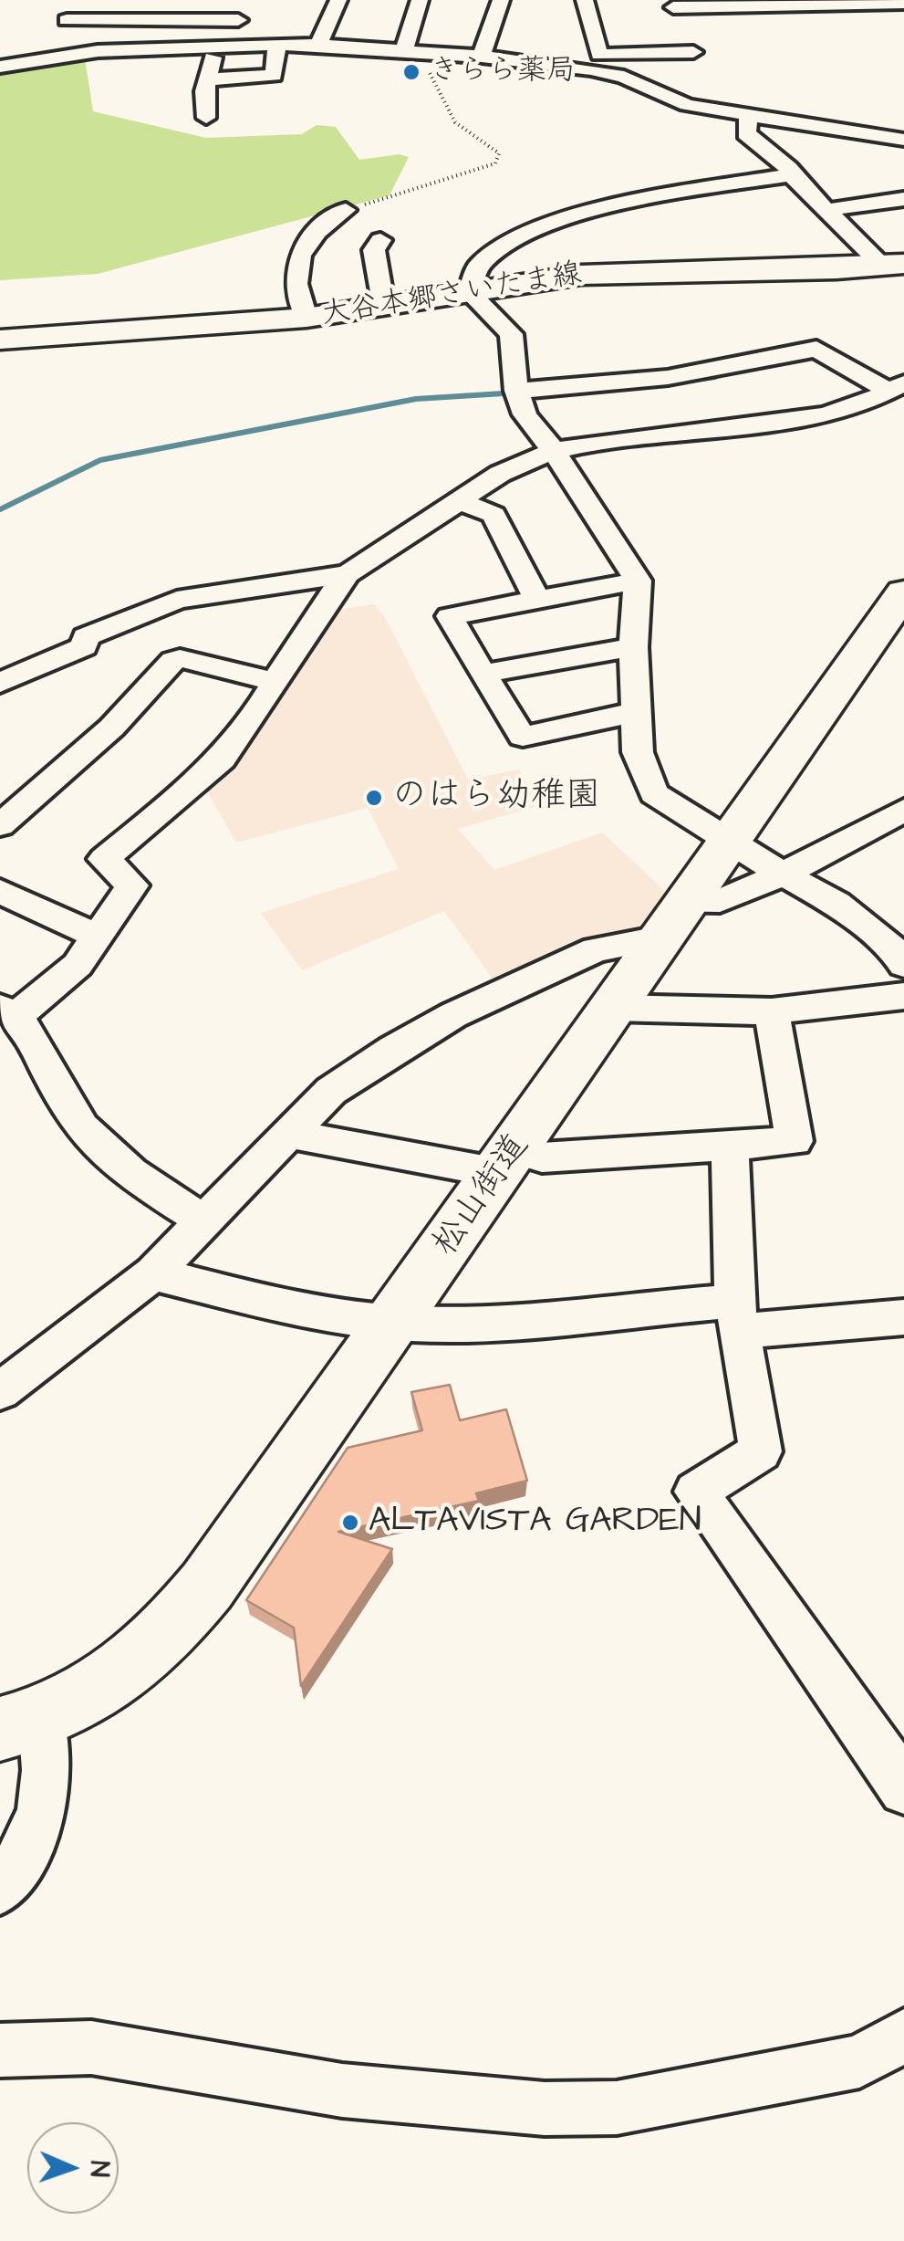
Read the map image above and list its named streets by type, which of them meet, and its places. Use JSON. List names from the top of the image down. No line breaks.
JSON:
{"streets":{"main road":["大谷本郷さいたま線","松山街道"]},"places":["きらら薬局","のはら幼稚園","ALTAVISTA GARDEN"],"north":"right"}
